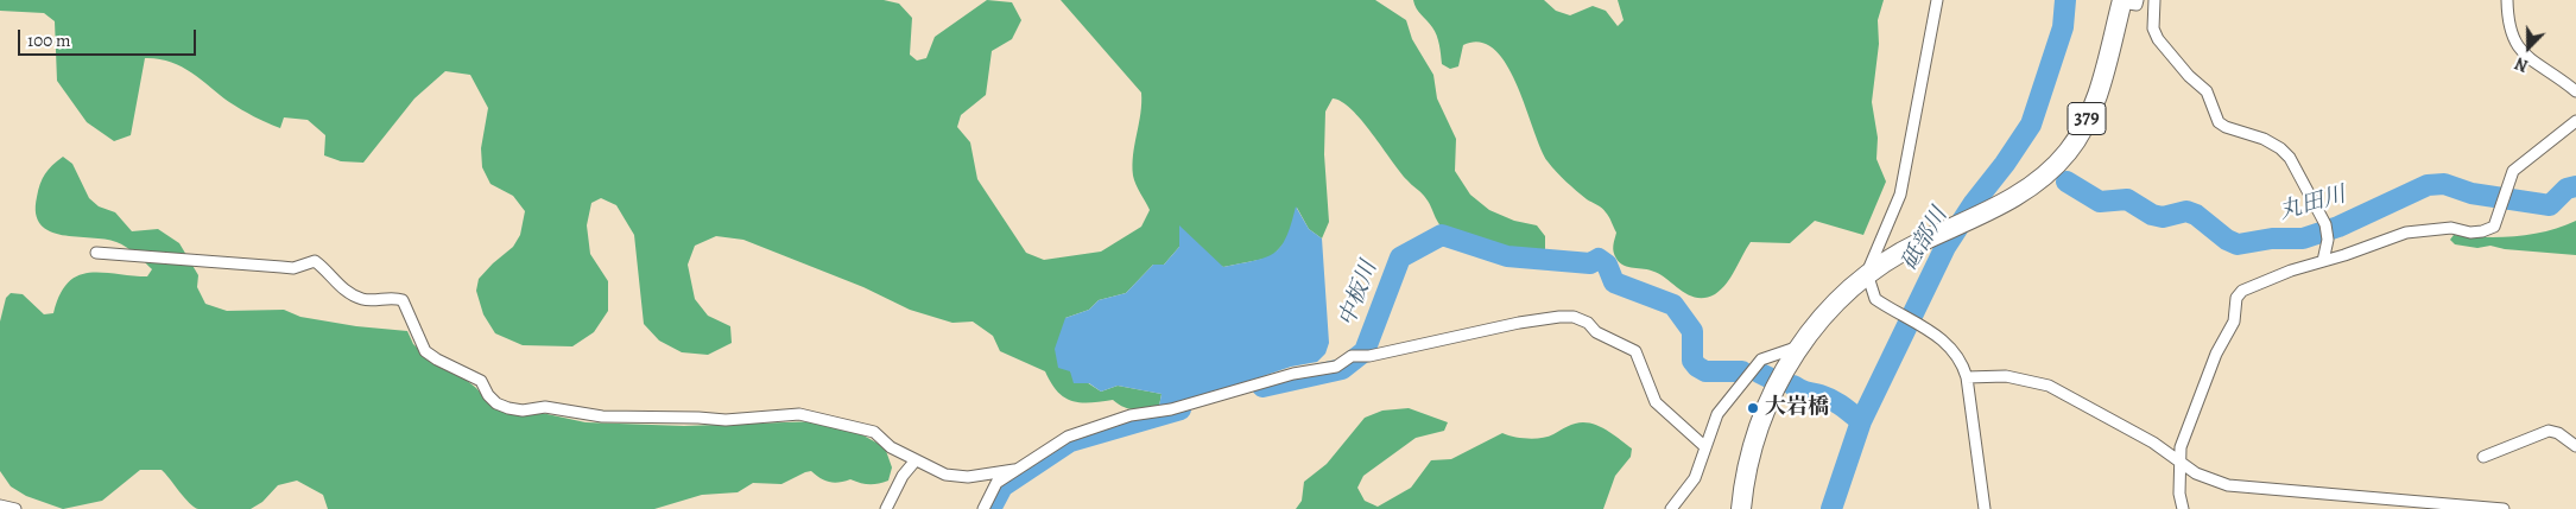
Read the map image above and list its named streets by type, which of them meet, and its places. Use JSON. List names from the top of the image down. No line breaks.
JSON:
{"streets":{"highway":["379"]},"water":["丸田川","砥部川","中板川"],"places":["大岩橋"],"scale_bar":"100 m","north":"bottom"}
